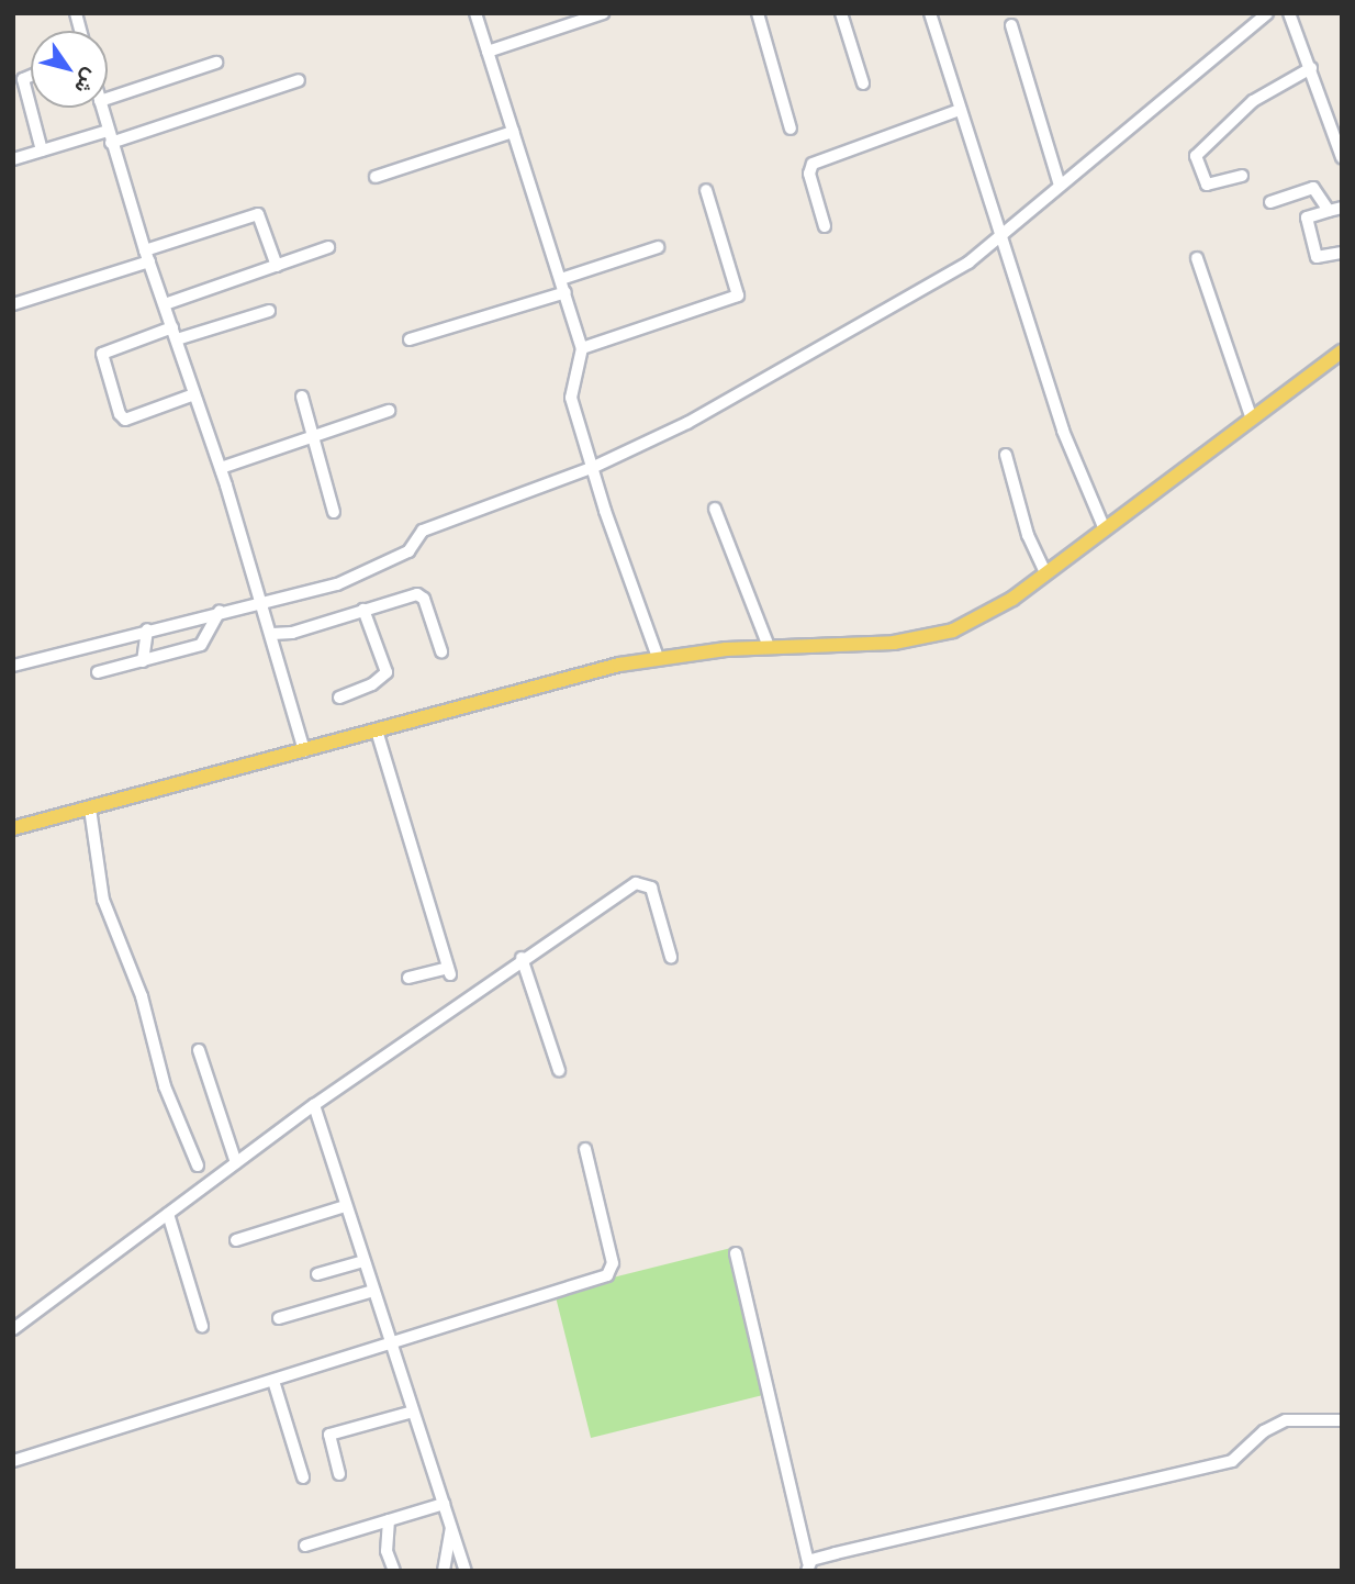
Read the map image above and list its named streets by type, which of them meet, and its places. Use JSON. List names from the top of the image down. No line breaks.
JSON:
{"north":"bottom right"}
